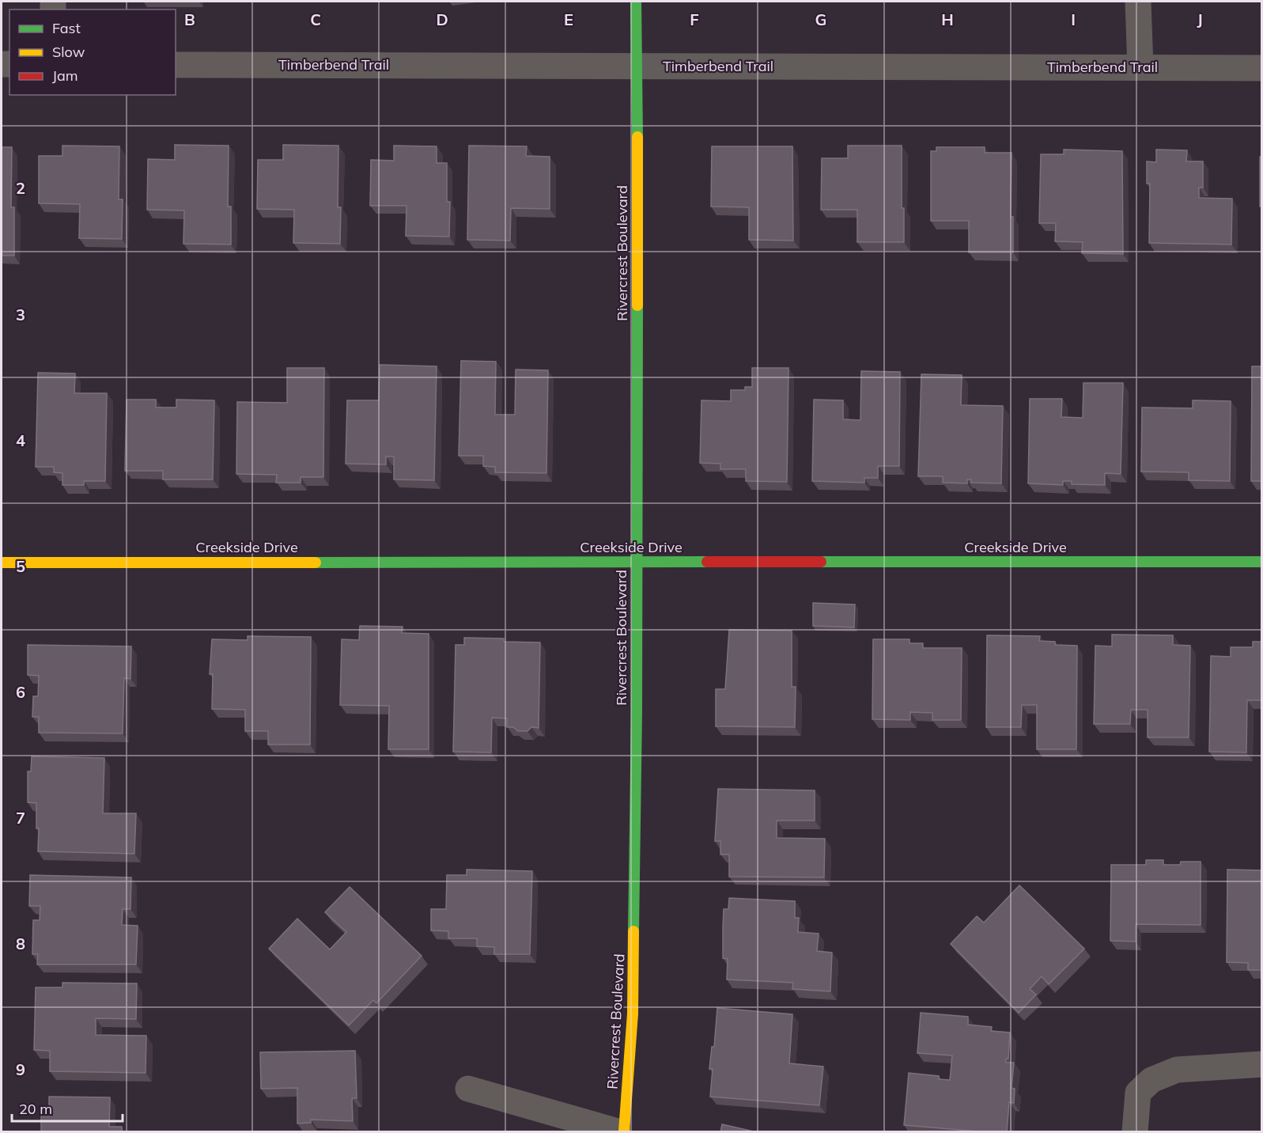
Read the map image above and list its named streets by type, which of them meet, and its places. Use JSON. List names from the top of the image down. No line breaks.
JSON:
{"streets":{"street":["Timberbend Trail","Rivercrest Boulevard","Creekside Drive"]},"crossings":[["Timberbend Trail","Rivercrest Boulevard"],["Rivercrest Boulevard","Creekside Drive"]],"legend":["Fast","Slow","Jam"],"scale_bar":"20 m","grid":{"columns":["B","C","D","E","F","G","H","I","J"],"rows":["2","3","4","5","6","7","8","9"]}}
